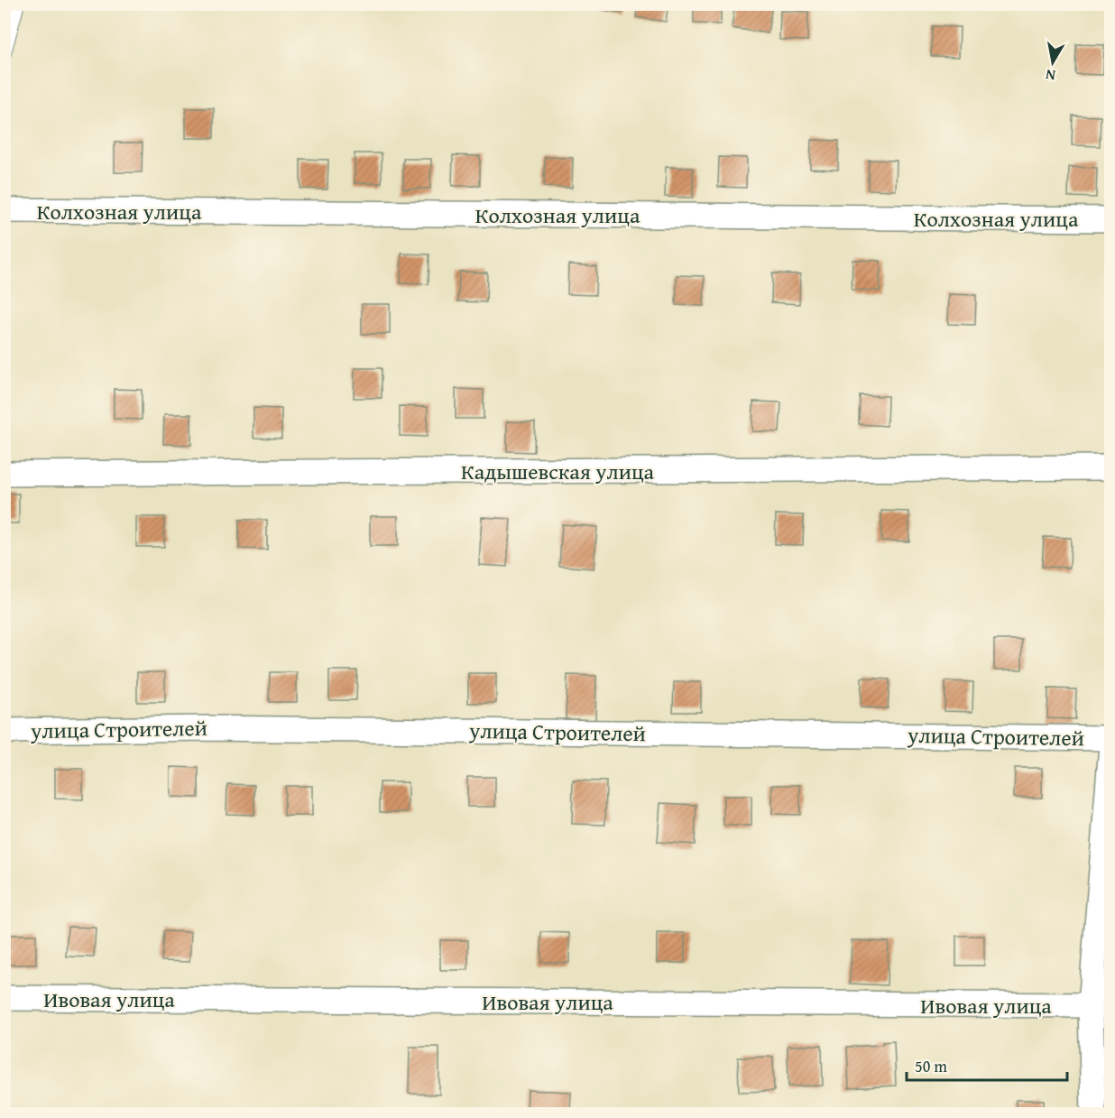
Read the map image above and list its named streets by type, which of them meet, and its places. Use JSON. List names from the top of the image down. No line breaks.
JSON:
{"streets":{"street":["Колхозная улица","Кадышевская улица","улица Строителей","Ивовая улица"]},"scale_bar":"50 m","north":"bottom"}
